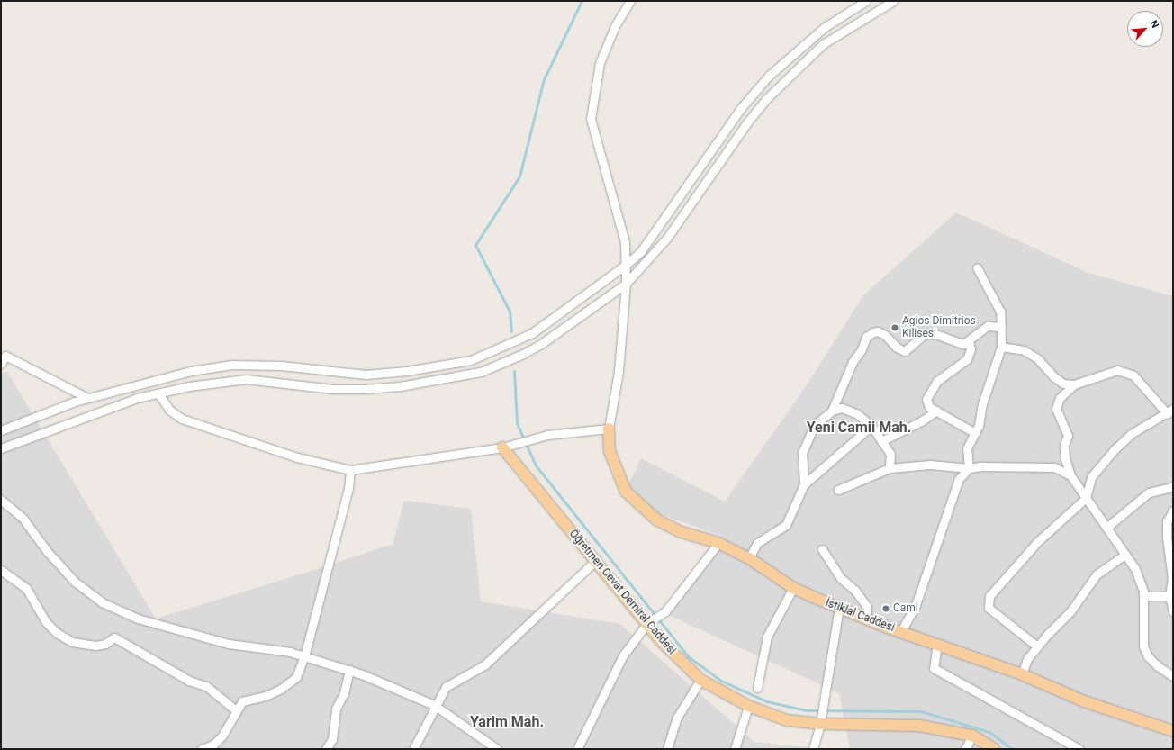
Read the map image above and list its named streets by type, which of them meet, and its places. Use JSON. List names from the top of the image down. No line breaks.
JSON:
{"streets":{"main road":["Öğretmen Cevat Demiral Caddesi","İstiklal Caddesi"]},"districts":["Yeni Camii Mah.","Yarim Mah."],"places":["Agios Dimitrios Kilisesi","Cami"],"north":"top right"}
